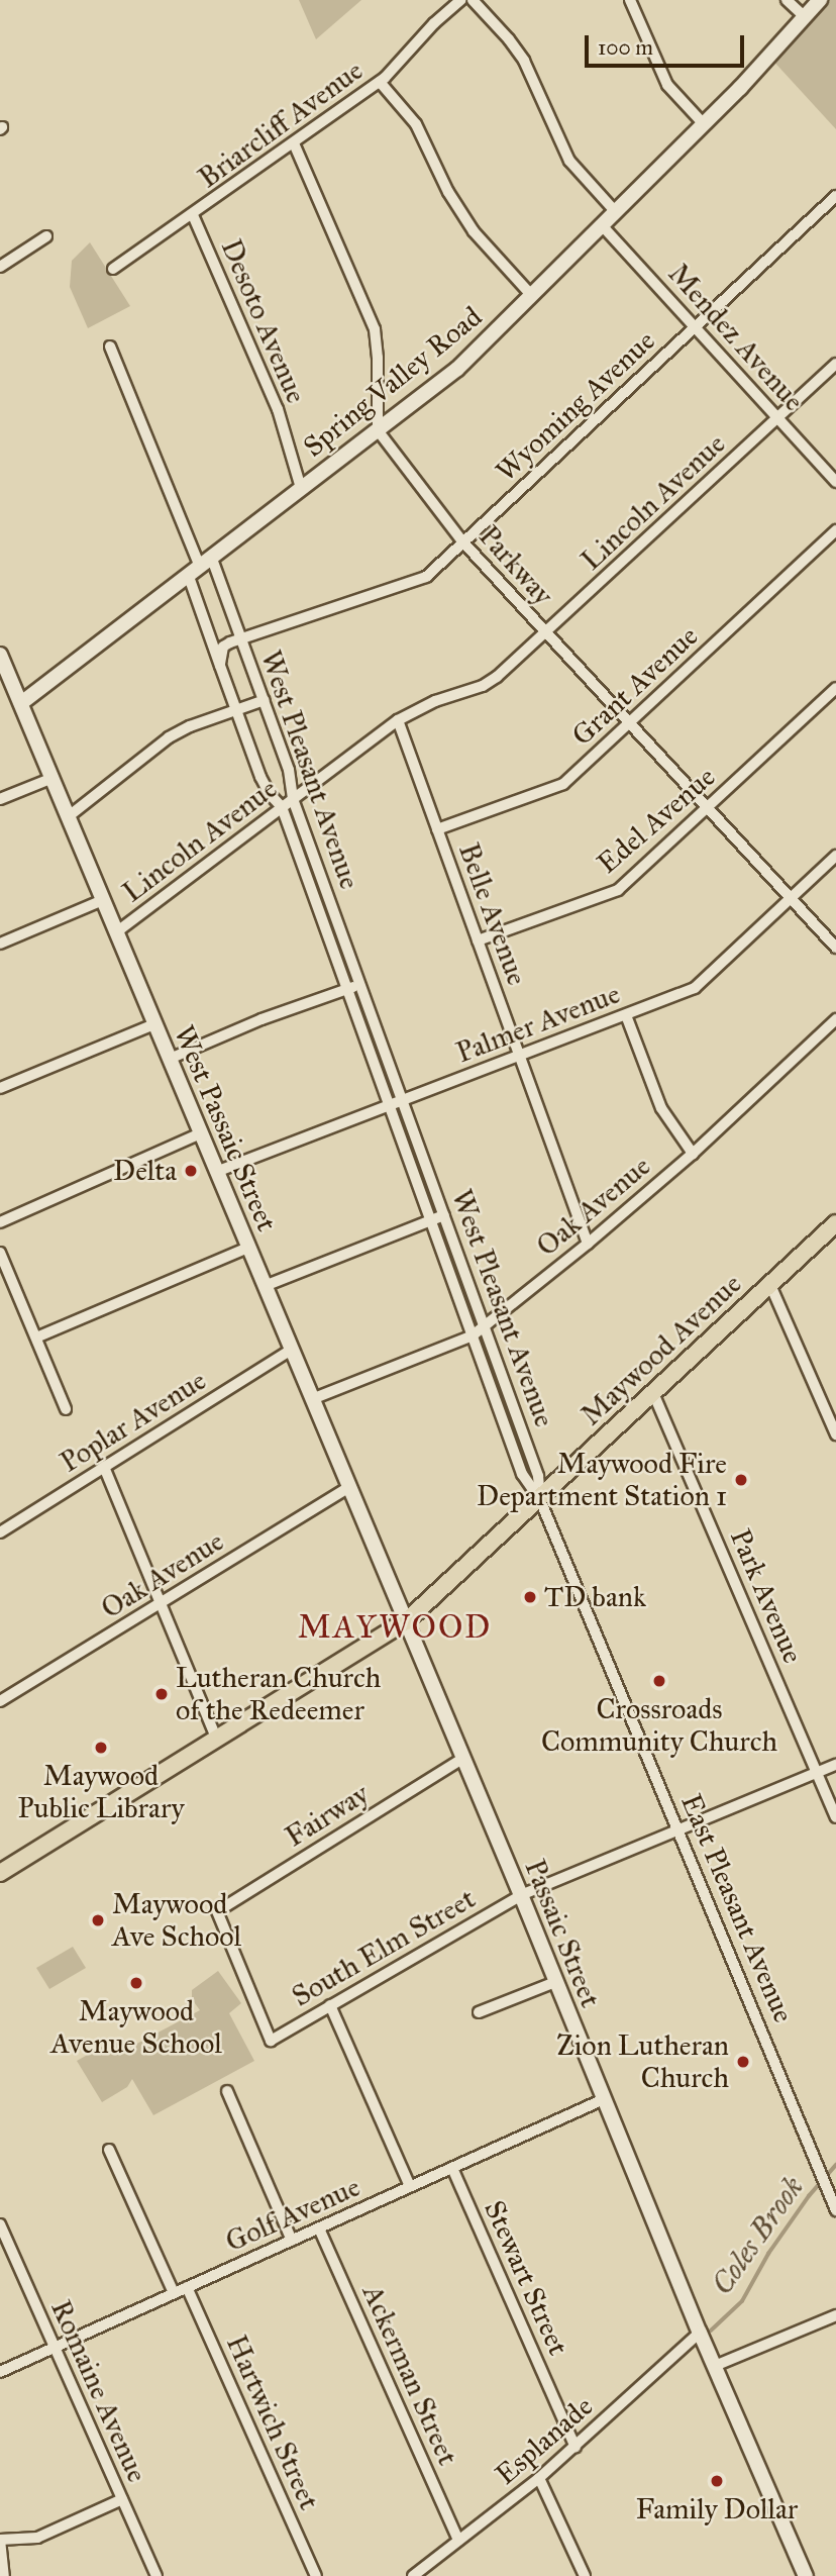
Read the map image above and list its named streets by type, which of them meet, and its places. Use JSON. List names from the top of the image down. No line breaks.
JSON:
{"streets":{"main road":["Spring Valley Road","West Passaic Street","Maywood Avenue","Passaic Street"],"street":["Briarcliff Avenue","Desoto Avenue","Mendez Avenue","Wyoming Avenue","Lincoln Avenue","Parkway","Grant Avenue","West Pleasant Avenue","Edel Avenue","Belle Avenue","Palmer Avenue","Oak Avenue","Poplar Avenue","Park Avenue","Fairway","East Pleasant Avenue","South Elm Street","Golf Avenue","Stewart Street","Ackerman Street","Romaine Avenue","Hartwich Street","Esplanade"]},"crossings":[["Briarcliff Avenue","Desoto Avenue"],["Desoto Avenue","Spring Valley Road"],["Mendez Avenue","Spring Valley Road"],["Mendez Avenue","Wyoming Avenue"],["Mendez Avenue","Lincoln Avenue"],["Spring Valley Road","Parkway"],["Spring Valley Road","West Pleasant Avenue"],["Spring Valley Road","West Passaic Street"],["Wyoming Avenue","Parkway"],["Wyoming Avenue","West Pleasant Avenue"],["Lincoln Avenue","Parkway"],["Lincoln Avenue","West Pleasant Avenue"],["Lincoln Avenue","Belle Avenue"],["Lincoln Avenue","West Passaic Street"],["Parkway","Grant Avenue"],["Parkway","Edel Avenue"],["Parkway","Palmer Avenue"],["Grant Avenue","Belle Avenue"],["West Pleasant Avenue","Palmer Avenue"],["West Pleasant Avenue","Oak Avenue"],["West Pleasant Avenue","Maywood Avenue"],["West Pleasant Avenue","East Pleasant Avenue"],["Edel Avenue","Belle Avenue"],["Belle Avenue","Palmer Avenue"],["Belle Avenue","Oak Avenue"],["Palmer Avenue","West Passaic Street"],["West Passaic Street","Oak Avenue"],["West Passaic Street","Maywood Avenue"],["West Passaic Street","Poplar Avenue"],["West Passaic Street","Passaic Street"],["Maywood Avenue","Park Avenue"],["Maywood Avenue","East Pleasant Avenue"],["Maywood Avenue","Passaic Street"],["Park Avenue","South Elm Street"],["Fairway","Passaic Street"],["Fairway","South Elm Street"],["East Pleasant Avenue","South Elm Street"],["Passaic Street","South Elm Street"],["Passaic Street","Golf Avenue"],["Passaic Street","Esplanade"],["Golf Avenue","Stewart Street"],["Golf Avenue","Ackerman Street"],["Golf Avenue","Romaine Avenue"],["Golf Avenue","Hartwich Street"],["Stewart Street","Esplanade"],["Ackerman Street","Esplanade"]],"districts":["MAYWOOD"],"water":["Coles Brook"],"places":["Delta","Maywood Fire Department Station 1","TD bank","Crossroads Community Church","Lutheran Church of the Redeemer","Maywood Public Library","Maywood Ave School","Maywood Avenue School","Zion Lutheran Church","Family Dollar"],"scale_bar":"100 m"}
